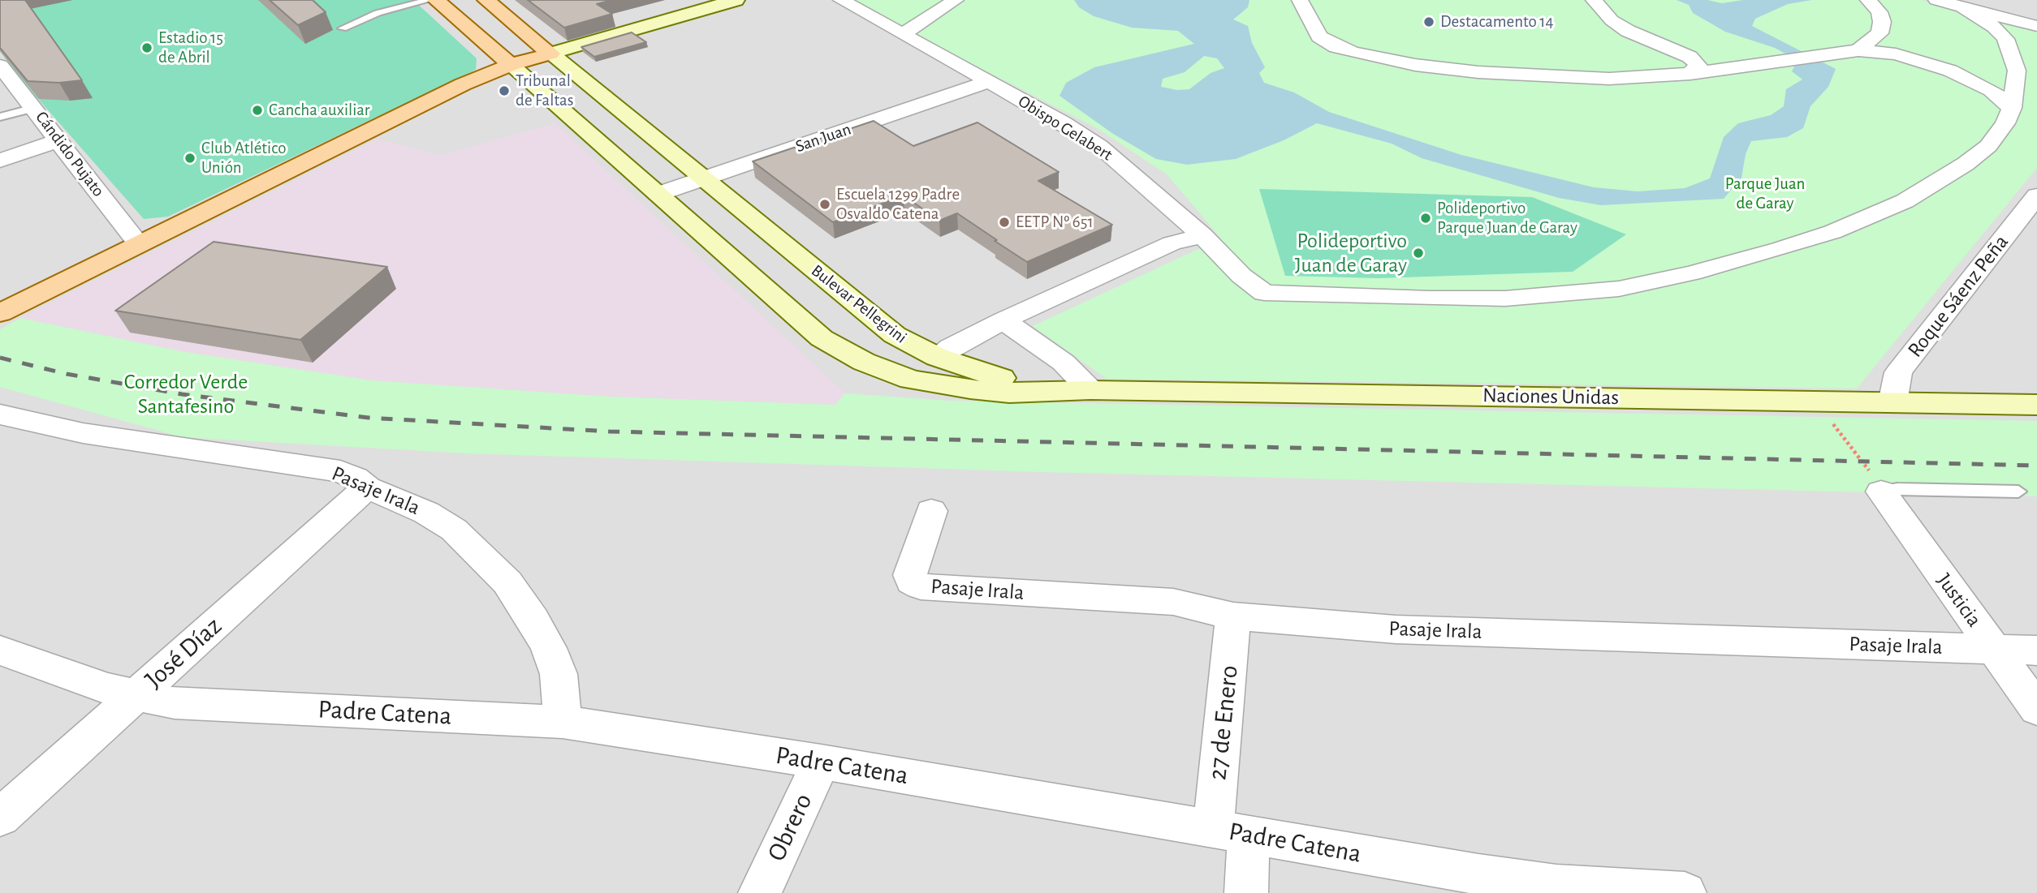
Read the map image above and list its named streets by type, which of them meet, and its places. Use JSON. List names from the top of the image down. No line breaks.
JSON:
{"streets":{"main road":["Bulevar Pellegrini"],"street":["Obispo Gelabert","San Juan","Cándido Pujato","Roque Sáenz Peña","Naciones Unidas","Pasaje Irala","Justicia","José Díaz","Padre Catena","27 de Enero","Obrero"]},"crossings":[["Obispo Gelabert","San Juan"],["San Juan","Bulevar Pellegrini"],["Roque Sáenz Peña","Naciones Unidas"],["Bulevar Pellegrini","Naciones Unidas"],["Pasaje Irala","Justicia"],["Pasaje Irala","José Díaz"],["Pasaje Irala","Padre Catena"],["Pasaje Irala","27 de Enero"],["José Díaz","Padre Catena"],["Padre Catena","27 de Enero"],["Padre Catena","Obrero"]],"parks":["Parque Juan de Garay","Corredor Verde Santafesino"],"places":["Destacamento 14","Estadio 15 de Abril","Tribunal de Faltas","Cancha auxiliar","Club Atlético Unión","Escuela 1299 Padre Osvaldo Catena","Polideportivo Parque Juan de Garay","EETP Nº 651","Polideportivo Juan de Garay"]}
